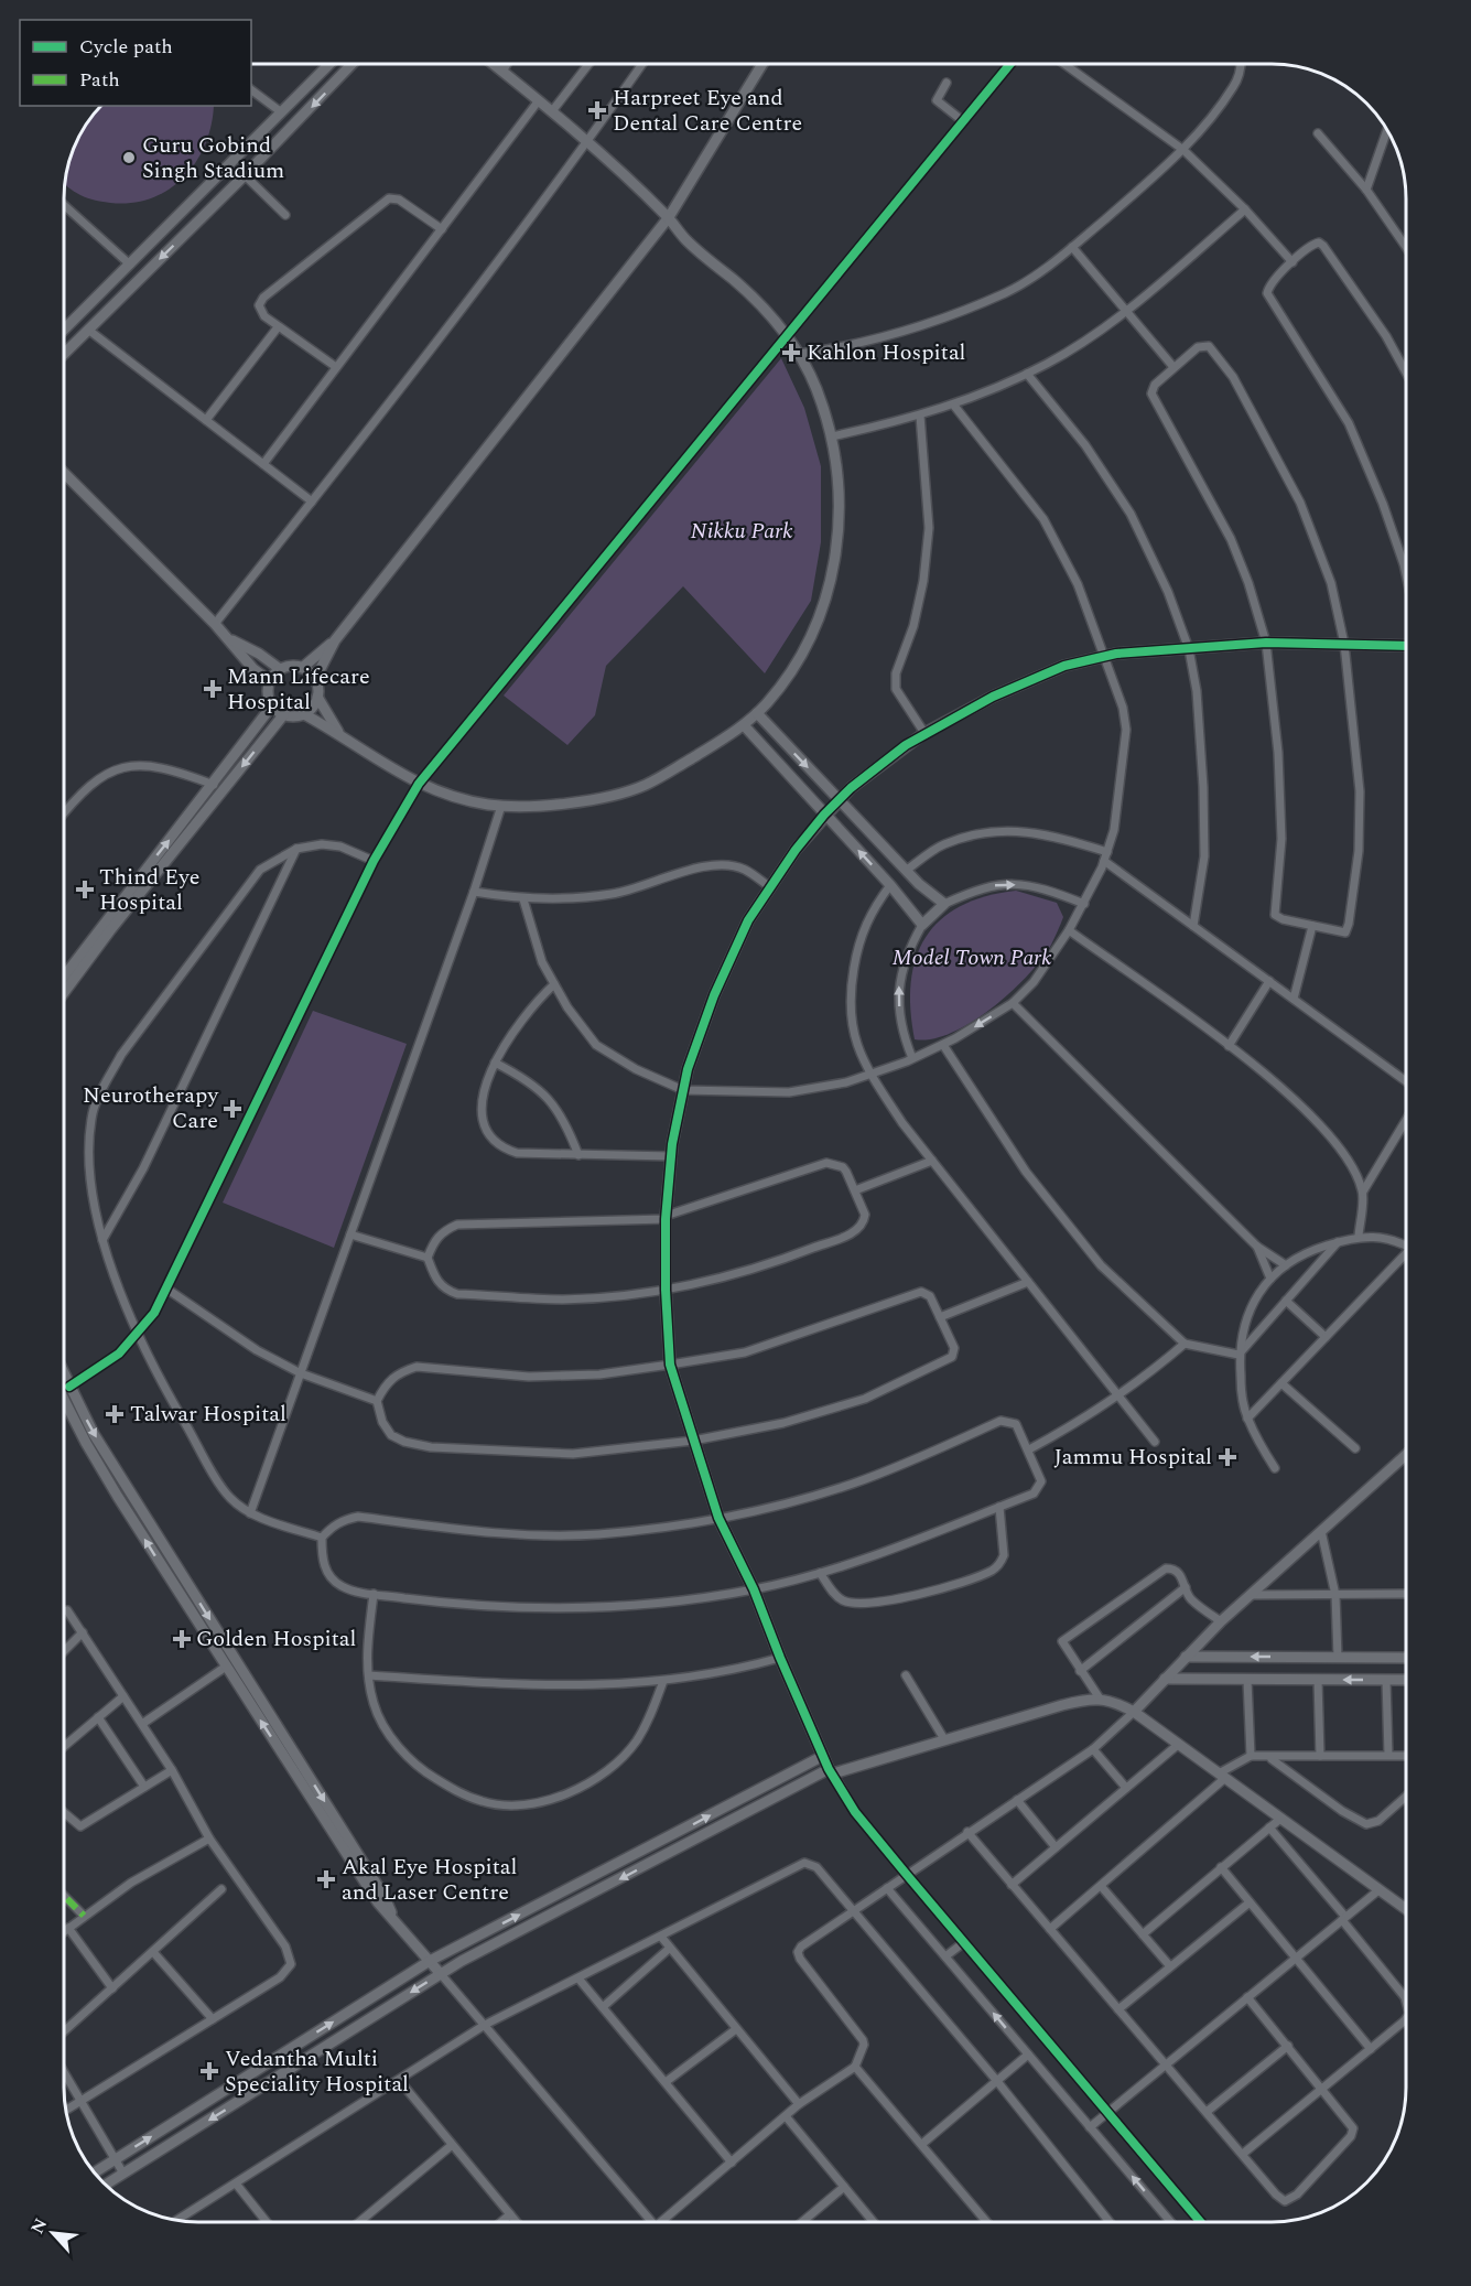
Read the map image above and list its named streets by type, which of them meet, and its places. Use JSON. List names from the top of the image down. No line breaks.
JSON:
{"parks":["Nikku Park","Model Town Park"],"places":{"health":["Harpreet Eye and Dental Care Centre","Kahlon Hospital","Mann Lifecare Hospital","Thind Eye Hospital","Neurotherapy Care","Talwar Hospital","Jammu Hospital","Golden Hospital","Akal Eye Hospital and Laser Centre","Vedantha Multi Speciality Hospital"],"other":["Guru Gobind Singh Stadium"]},"legend":["Cycle path","Path"],"north":"top left"}
